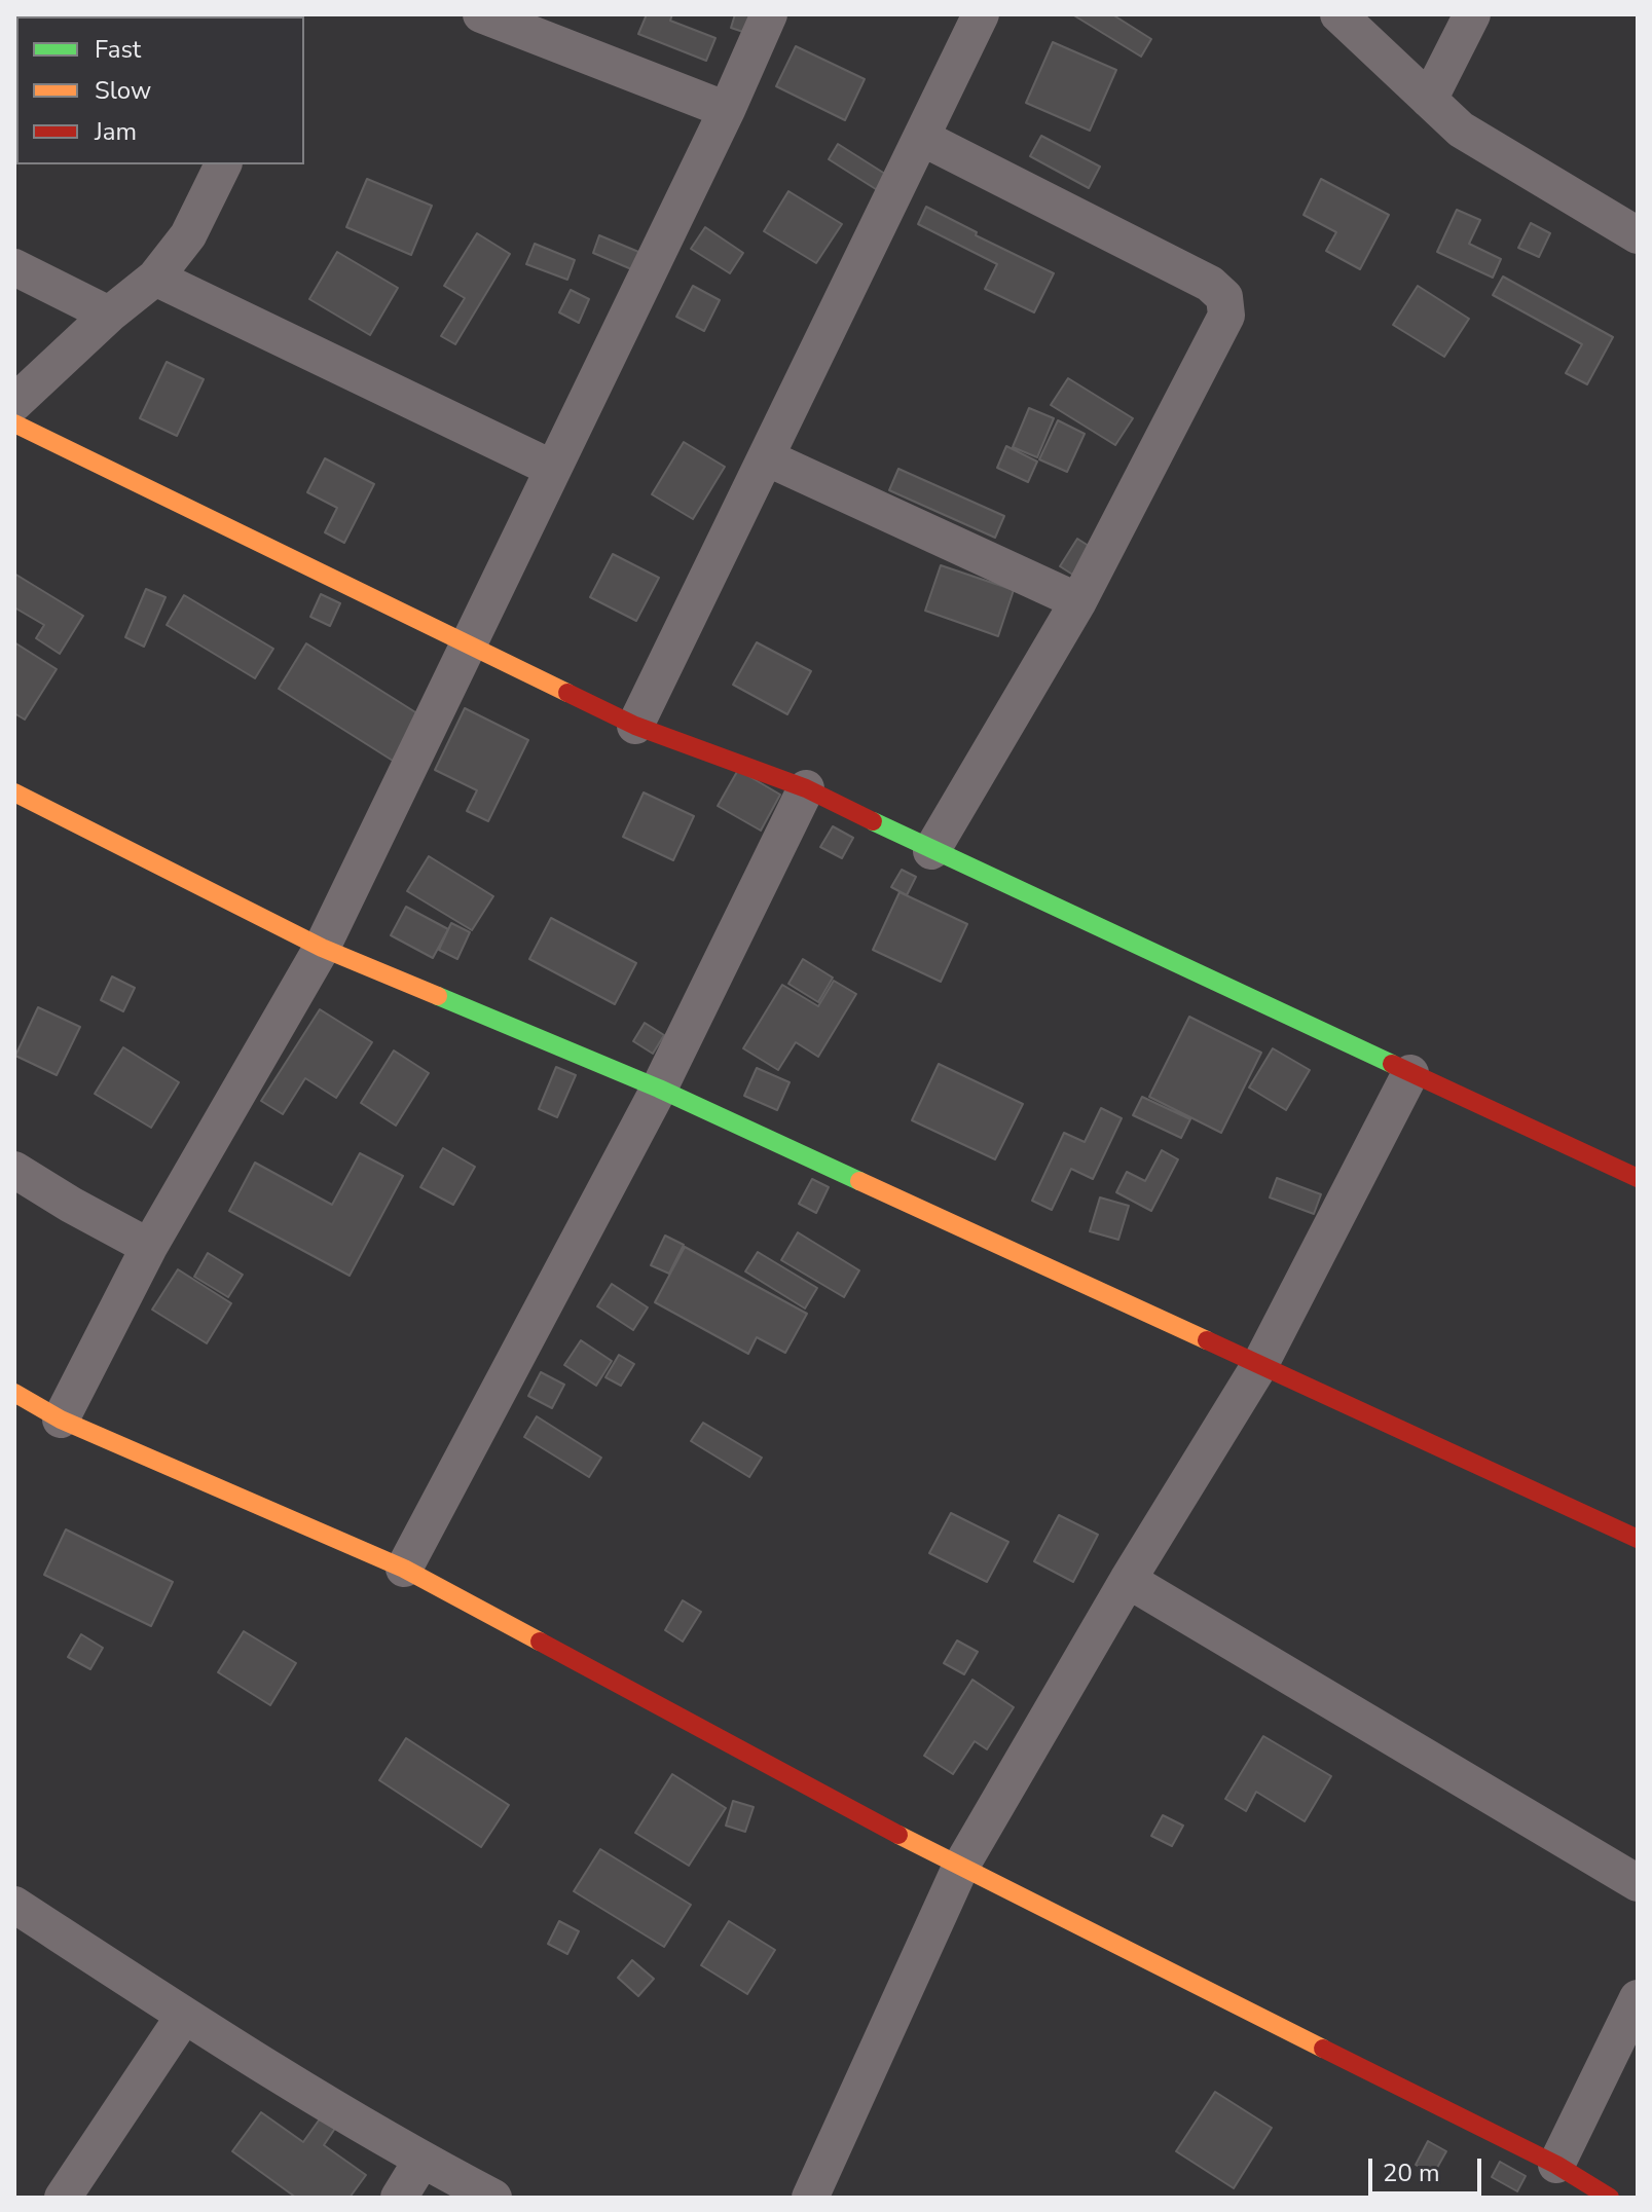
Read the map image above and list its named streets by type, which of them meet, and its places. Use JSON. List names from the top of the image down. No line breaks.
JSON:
{"legend":["Fast","Slow","Jam"],"scale_bar":"20 m"}
